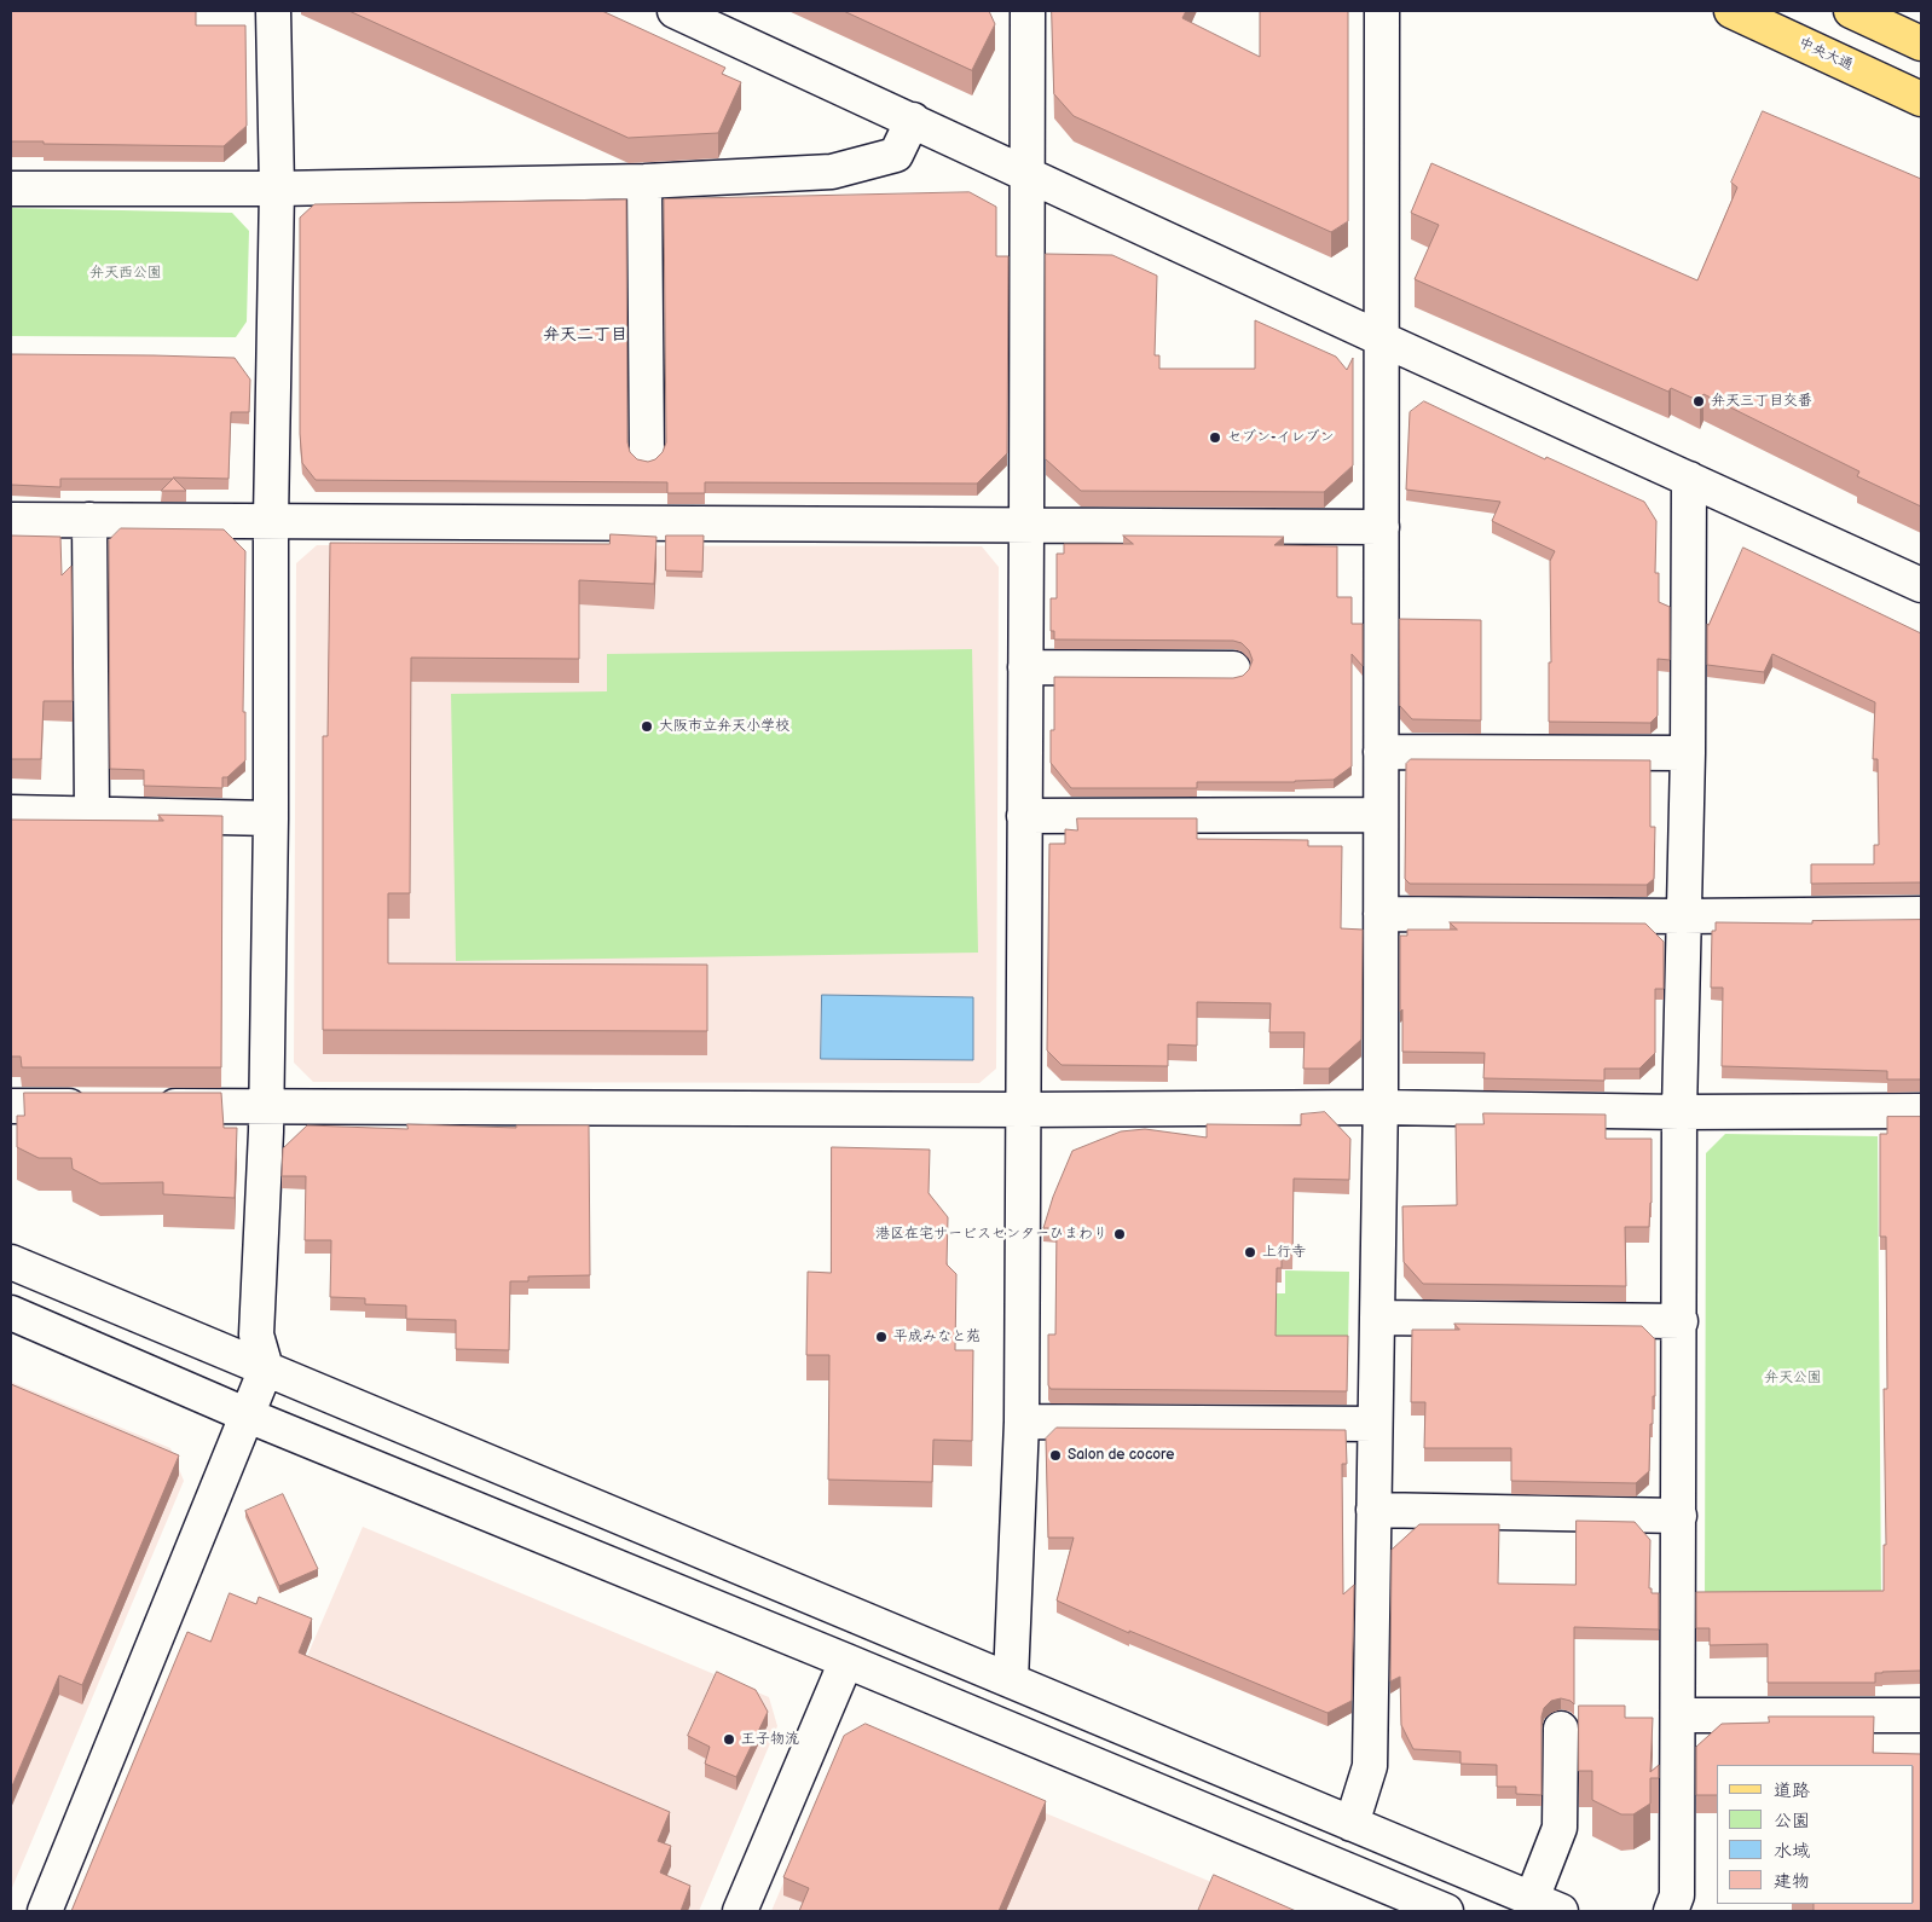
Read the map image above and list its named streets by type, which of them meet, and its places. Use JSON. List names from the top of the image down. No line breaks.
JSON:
{"streets":{"main road":["中央大通"]},"districts":["弁天二丁目"],"parks":["弁天西公園","弁天公園"],"places":["弁天三丁目交番","セブン-イレブン","大阪市立弁天小学校","港区在宅サービスセンターひまわり","上行寺","平成みなと苑","Salon de cocore","王子物流"],"legend":["道路","公園","水域","建物"]}
